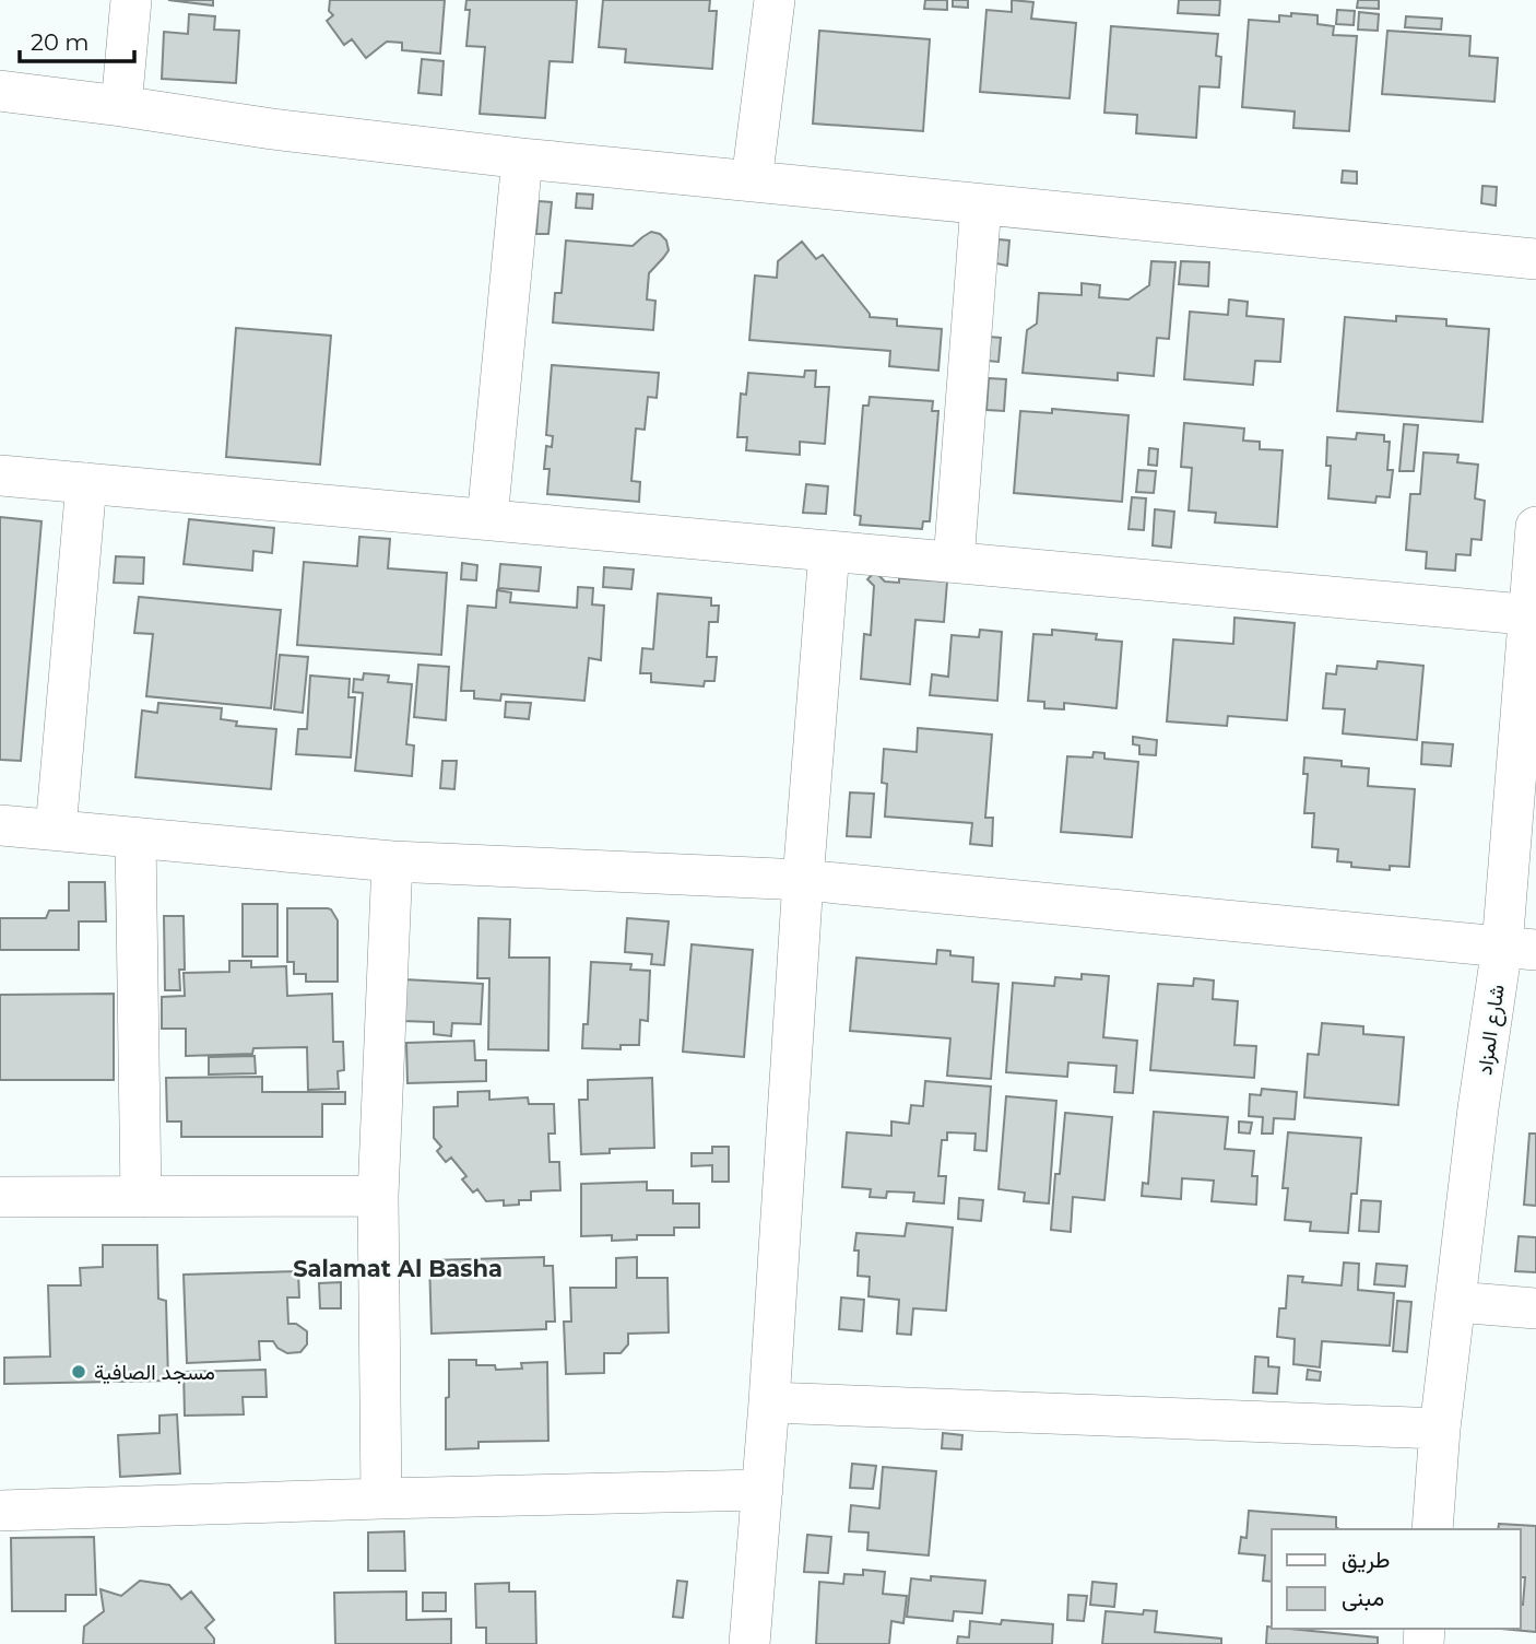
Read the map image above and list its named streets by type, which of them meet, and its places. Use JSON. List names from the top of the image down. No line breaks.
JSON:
{"streets":{"street":["شارع المزاد"]},"districts":["Salamat Al Basha"],"places":["مسجد الصافية"],"legend":["طريق","مبنى"],"scale_bar":"20 m"}
